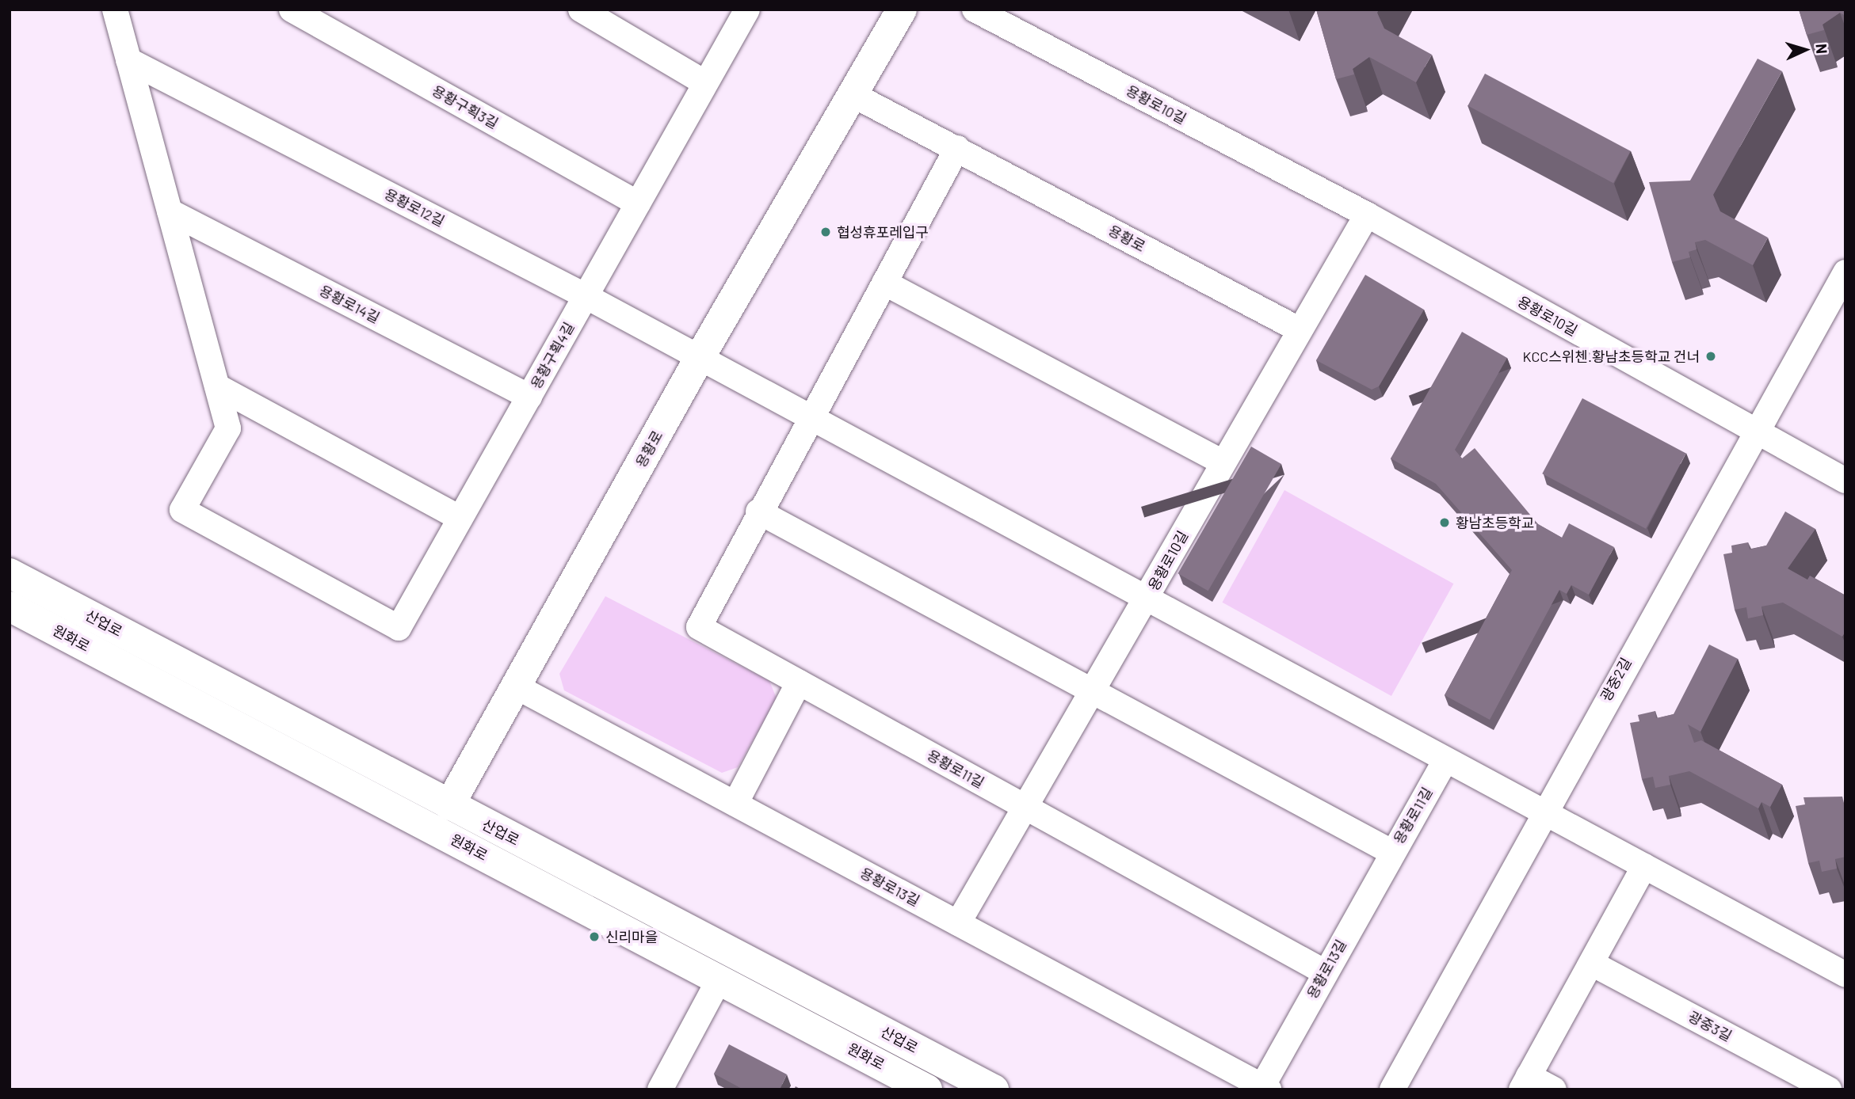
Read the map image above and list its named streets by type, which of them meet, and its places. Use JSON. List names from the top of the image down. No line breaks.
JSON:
{"streets":{"street":["용황로10길","용황구획3길","용황로12길","용황로","용황로14길","용황구획4길","산업로","원화로","광중2길","용황로11길","용황로13길","광중3길"]},"crossings":[["용황로10길","용황로"],["용황로10길","광중2길"],["용황로10길","용황로11길"],["용황로10길","용황로13길"],["용황구획3길","용황구획4길"],["용황로12길","용황로"],["용황로12길","용황구획4길"],["용황로","산업로"],["용황로","용황로13길"],["용황로14길","용황구획4길"],["용황로11길","용황로13길"]],"places":["협성휴포레입구","KCC스위첸.황남초등학교 건너","황남초등학교","신리마을"],"north":"right"}
